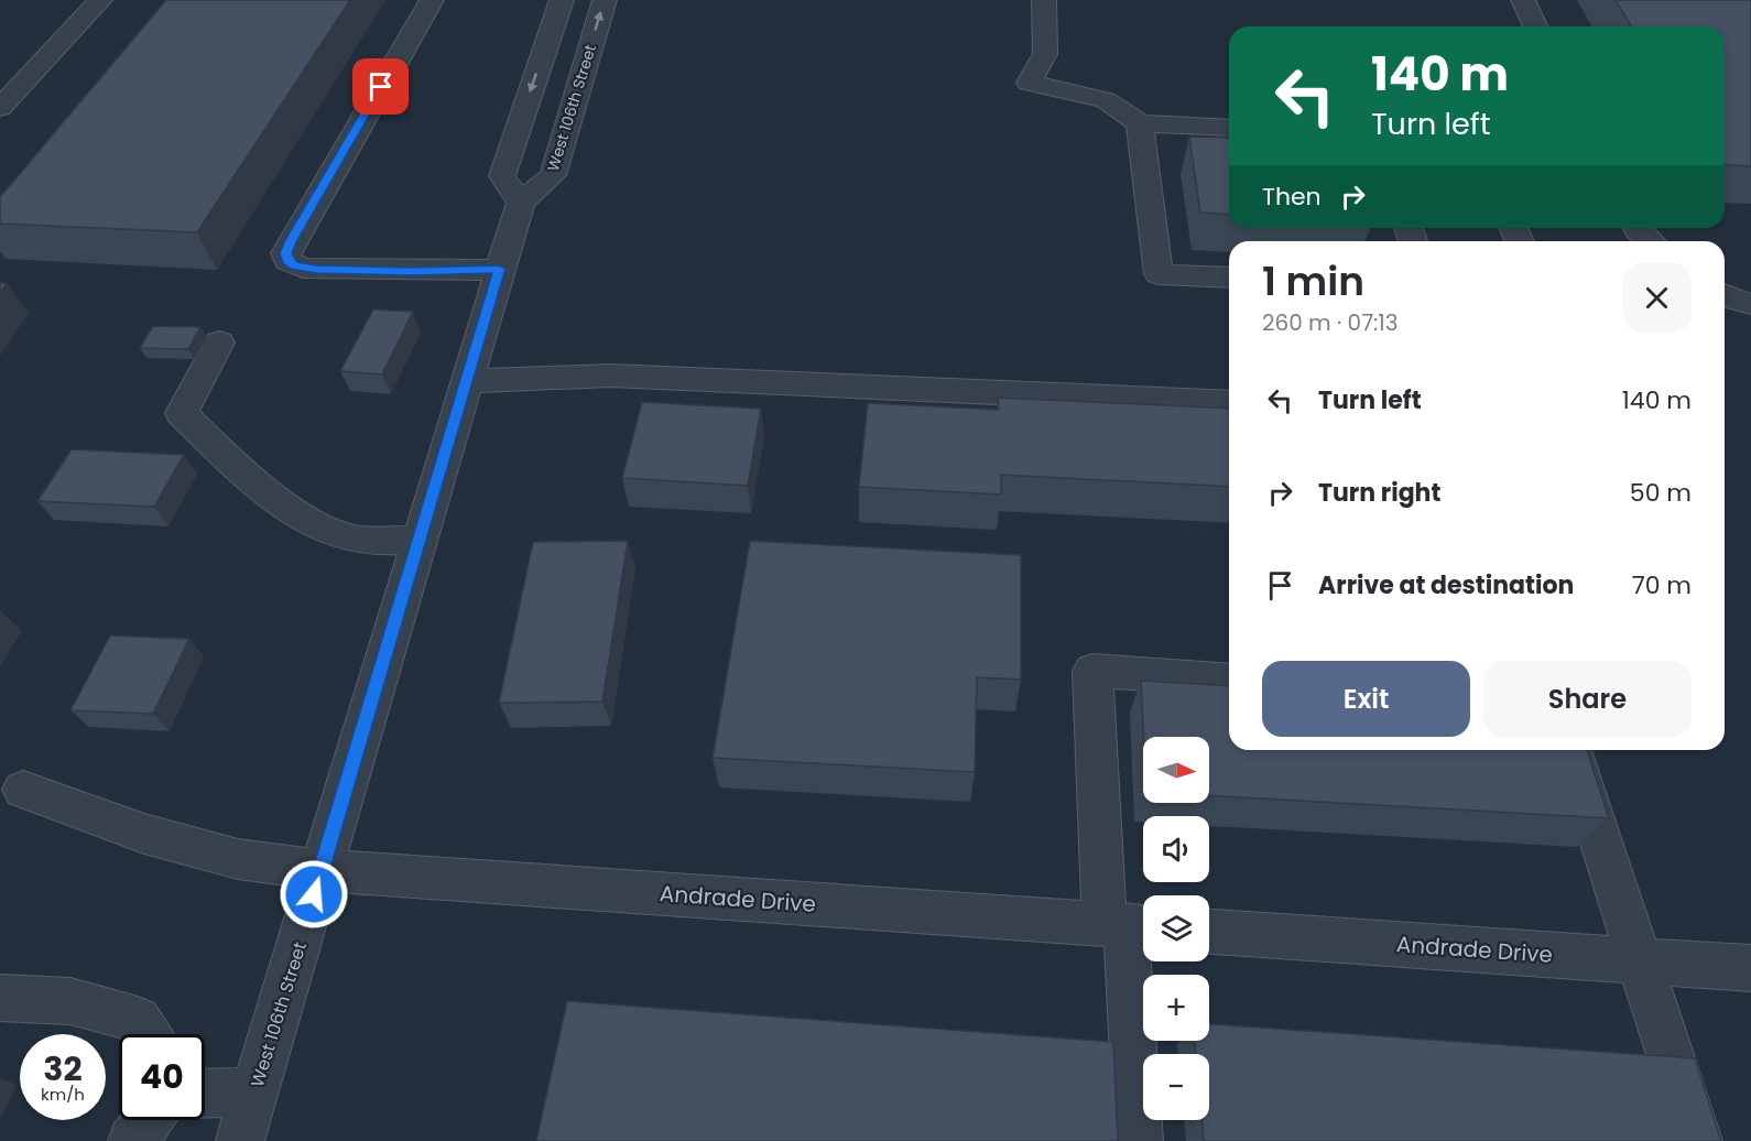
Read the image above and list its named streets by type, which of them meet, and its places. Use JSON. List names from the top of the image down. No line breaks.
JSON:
{"streets":{"street":["West 106th Street","Andrade Drive"]},"crossings":[["West 106th Street","Andrade Drive"]],"north":"right","page":{"turn":["140 m","Turn left"],"then":"Then","heading":["1 min","260 m · 07:13"],"list":[{"name":"Turn left","value":"140 m"},{"name":"Turn right","value":"50 m"},{"name":"Arrive at destination","value":"70 m"}],"buttons":["Exit","Share"],"map_buttons":["+","−"],"speed":"32 km/h","limit":"40"}}
